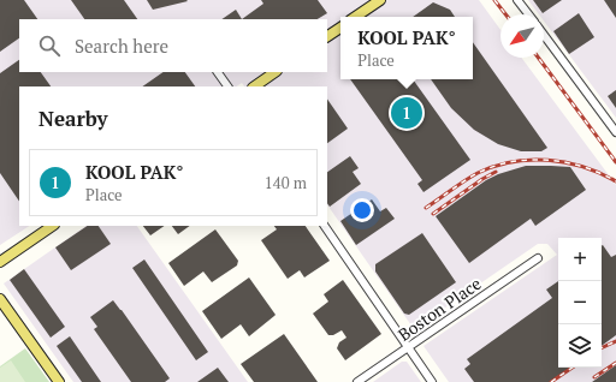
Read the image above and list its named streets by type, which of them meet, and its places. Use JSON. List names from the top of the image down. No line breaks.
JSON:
{"streets":{"street":["Boston Place"]},"north":"bottom left","page":{"popup":["KOOL PAK°","Place"],"search":"Search here","heading":"Nearby","pins":"1","list":[{"mark":"1","name":"KOOL PAK°","note":"Place","value":"140 m"}],"map_buttons":["+","−"]}}
